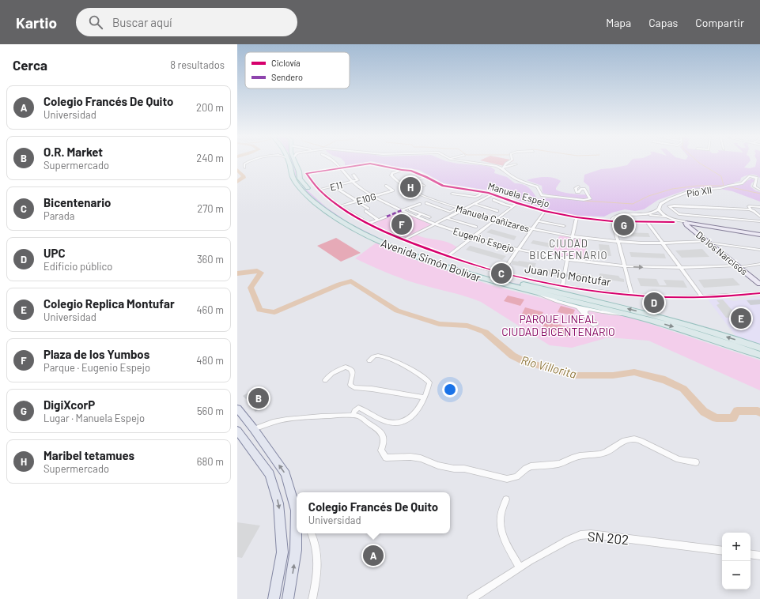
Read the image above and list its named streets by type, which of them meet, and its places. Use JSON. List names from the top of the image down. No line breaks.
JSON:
{"streets":{"highway":["Avenida Simón Bolívar"],"street":["E11","Pío XII","Manuela Espejo","E10G","Manuela Cañizares","Eugenio Espejo","De los Narcisos","Juan Pio Montufar","SN 202"]},"crossings":[["E11","Eugenio Espejo"],["E11","Juan Pio Montufar"],["Manuela Espejo","Manuela Cañizares"],["Manuela Espejo","Eugenio Espejo"],["Manuela Espejo","Juan Pio Montufar"],["E10G","Eugenio Espejo"],["E10G","Juan Pio Montufar"],["Manuela Cañizares","De los Narcisos"],["Eugenio Espejo","De los Narcisos"]],"districts":["CIUDAD BICENTENARIO"],"water":["Río Villorita"],"parks":["PARQUE LINEAL CIUDAD BICENTENARIO"],"legend":["Ciclovía","Sendero"],"page":{"header":"Kartio","search":"Buscar aquí","nav":["Mapa","Capas","Compartir"],"heading":["Cerca","8 resultados"],"list":[{"mark":"A","name":"Colegio Francés De Quito","note":"Universidad","value":"200 m"},{"mark":"B","name":"O.R. Market","note":"Supermercado","value":"240 m"},{"mark":"C","name":"Bicentenario","note":"Parada","value":"270 m"},{"mark":"D","name":"UPC","note":"Edificio público","value":"360 m"},{"mark":"E","name":"Colegio Replica Montufar","note":"Universidad","value":"460 m"},{"mark":"F","name":"Plaza de los Yumbos","note":"Parque · Eugenio Espejo","value":"480 m"},{"mark":"G","name":"DigiXcorP","note":"Lugar · Manuela Espejo","value":"560 m"},{"mark":"H","name":"Maribel tetamues","note":"Supermercado","value":"680 m"}],"pins":["H","F","G","C","D","E","B","A"],"popup":["Colegio Francés De Quito","Universidad"],"map_buttons":["+","−"]}}
